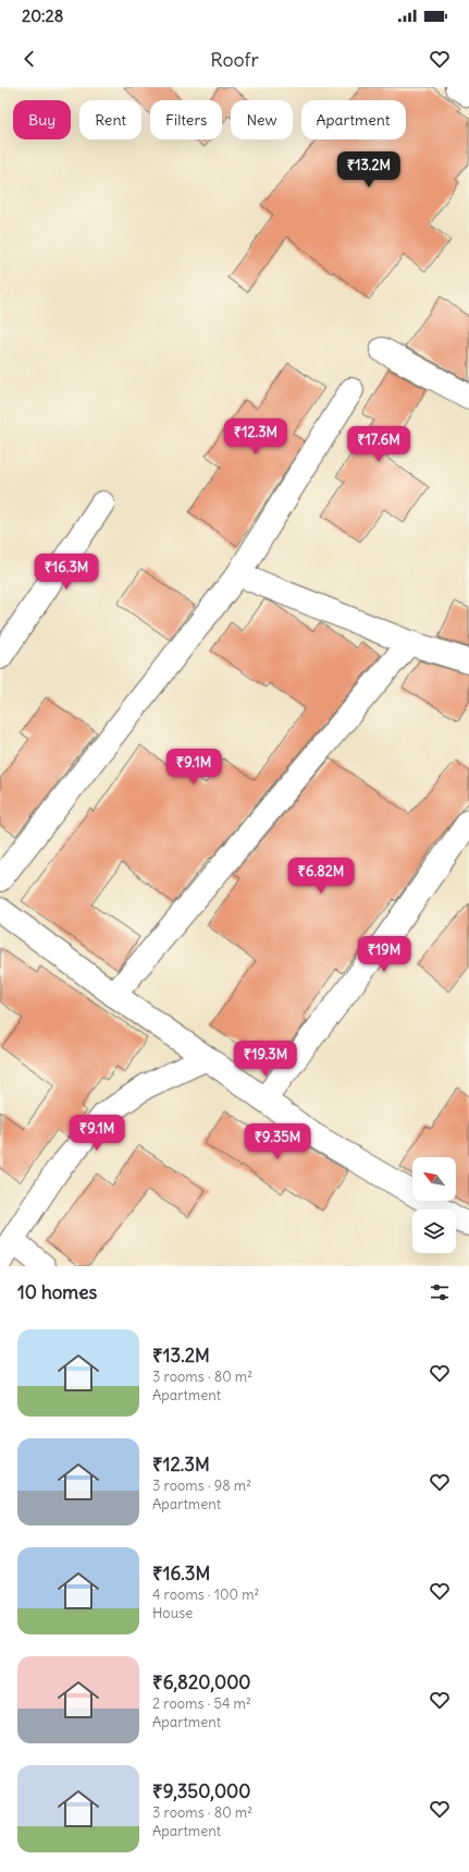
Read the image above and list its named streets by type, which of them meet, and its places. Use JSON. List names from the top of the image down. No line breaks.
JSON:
{"north":"top left","page":{"status":"20:28","header":"Roofr","chip":["Buy","Rent","Filters","New","Apartment"],"price":["₹13.2M","₹12.3M","₹17.6M","₹16.3M","₹9.1M","₹6.82M","₹19M","₹19.3M","₹9.1M","₹9.35M"],"heading":"10 homes","list":[{"name":"₹13.2M","note":"3 rooms · 80 m² · Apartment"},{"name":"₹12.3M","note":"3 rooms · 98 m² · Apartment"},{"name":"₹16.3M","note":"4 rooms · 100 m² · House"},{"name":"₹6,820,000","note":"2 rooms · 54 m² · Apartment"},{"name":"₹9,350,000","note":"3 rooms · 80 m² · Apartment"}]}}
